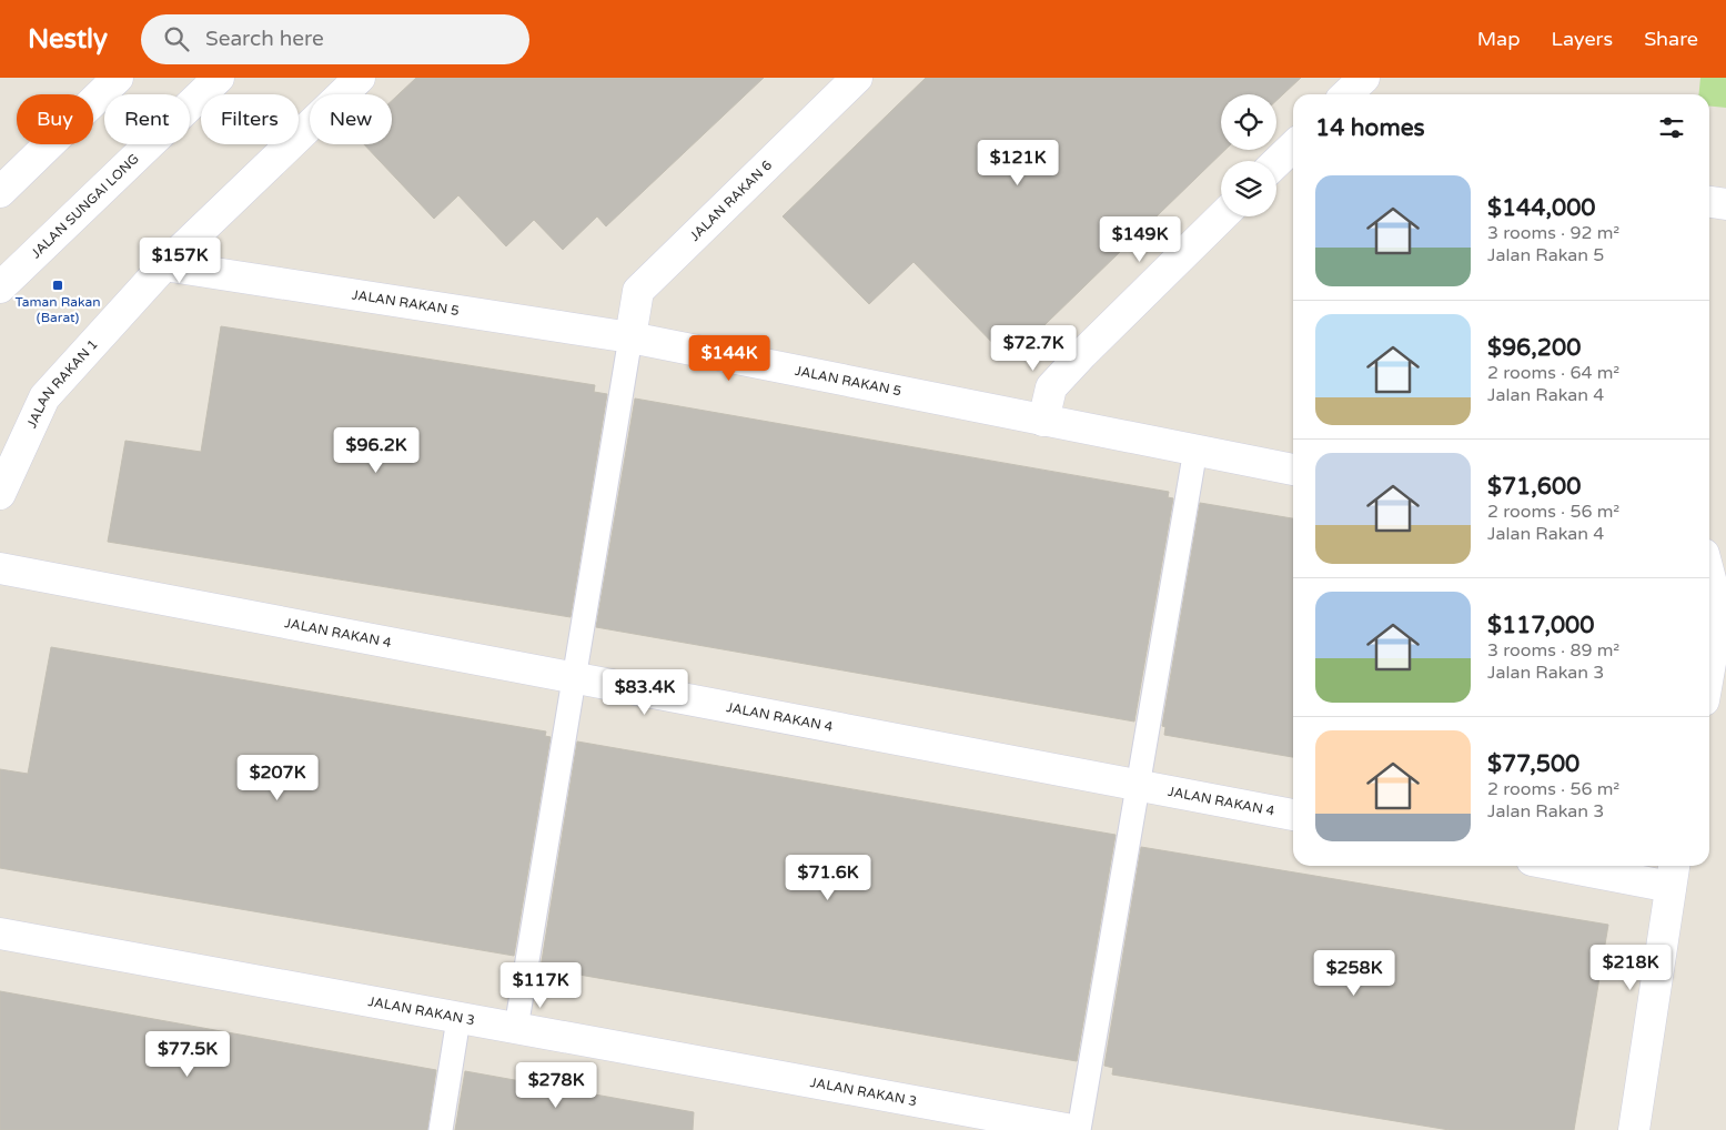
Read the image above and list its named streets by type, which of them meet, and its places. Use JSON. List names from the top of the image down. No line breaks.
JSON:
{"streets":{"street":["JALAN RAKAN 6","JALAN SUNGAI LONG","JALAN RAKAN 5","JALAN RAKAN 1","JALAN RAKAN 4","JALAN RAKAN 3"]},"crossings":[["JALAN RAKAN 6","JALAN RAKAN 5"],["JALAN RAKAN 5","JALAN RAKAN 1"]],"places":{"transit":["Taman Rakan (Barat)"]},"page":{"header":"Nestly","search":"Search here","nav":["Map","Layers","Share"],"chip":["Buy","Rent","Filters","New"],"heading":"14 homes","price":["$121K","$149K","$157K","$72.7K","$144K","$96.2K","$83.4K","$207K","$71.6K","$218K","$258K","$117K","$77.5K","$278K"],"list":[{"name":"$144,000","note":"3 rooms · 92 m² · Jalan Rakan 5"},{"name":"$96,200","note":"2 rooms · 64 m² · Jalan Rakan 4"},{"name":"$71,600","note":"2 rooms · 56 m² · Jalan Rakan 4"},{"name":"$117,000","note":"3 rooms · 89 m² · Jalan Rakan 3"},{"name":"$77,500","note":"2 rooms · 56 m² · Jalan Rakan 3"}]}}
